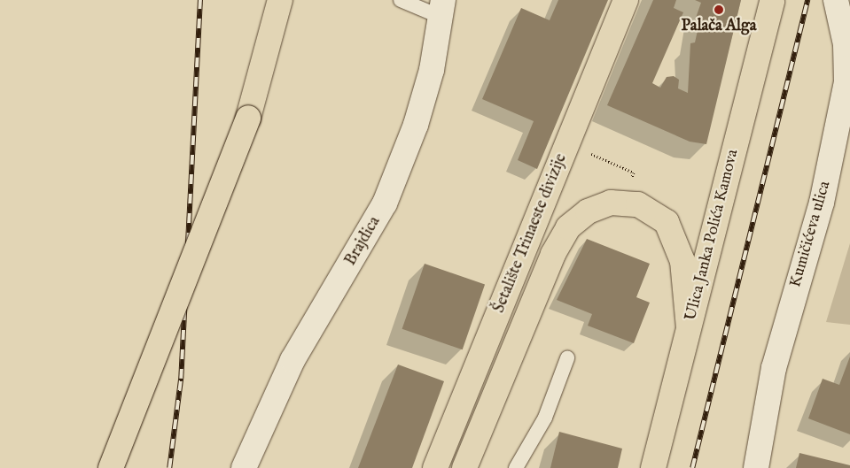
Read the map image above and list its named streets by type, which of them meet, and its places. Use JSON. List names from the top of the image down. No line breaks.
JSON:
{"streets":{"main road":["Šetalište Trinaeste divizije","Ulica Janka Polića Kamova"],"street":["Kumičićeva ulica","Brajdica"]},"places":["Palača Alga"]}
